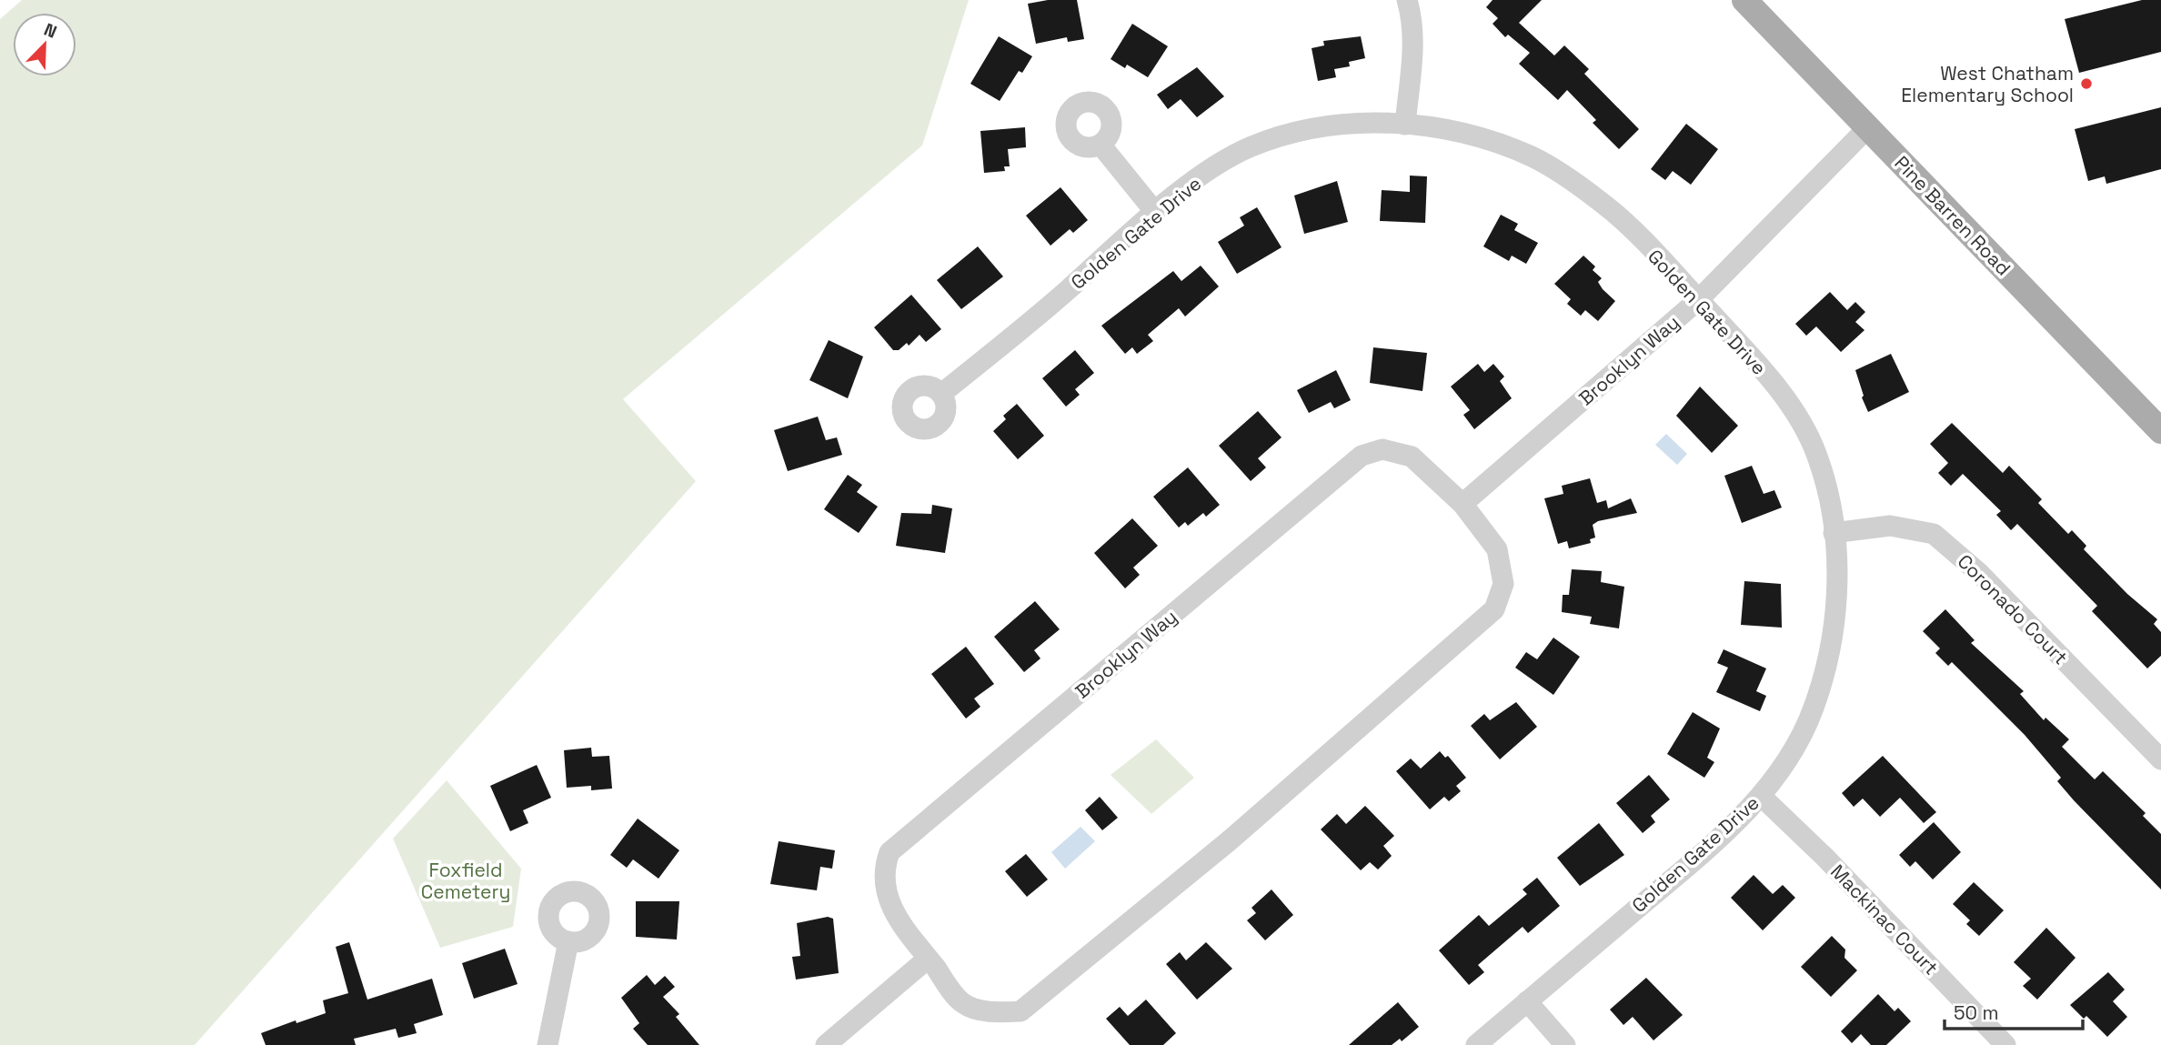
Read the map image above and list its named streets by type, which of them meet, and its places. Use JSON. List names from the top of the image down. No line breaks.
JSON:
{"streets":{"main road":["Pine Barren Road"],"street":["Golden Gate Drive","Brooklyn Way","Coronado Court","Mackinac Court"]},"crossings":[["Pine Barren Road","Brooklyn Way"],["Golden Gate Drive","Brooklyn Way"],["Golden Gate Drive","Coronado Court"],["Golden Gate Drive","Mackinac Court"]],"parks":["Foxfield Cemetery"],"places":["West Chatham Elementary School"],"scale_bar":"50 m","north":"top right"}
